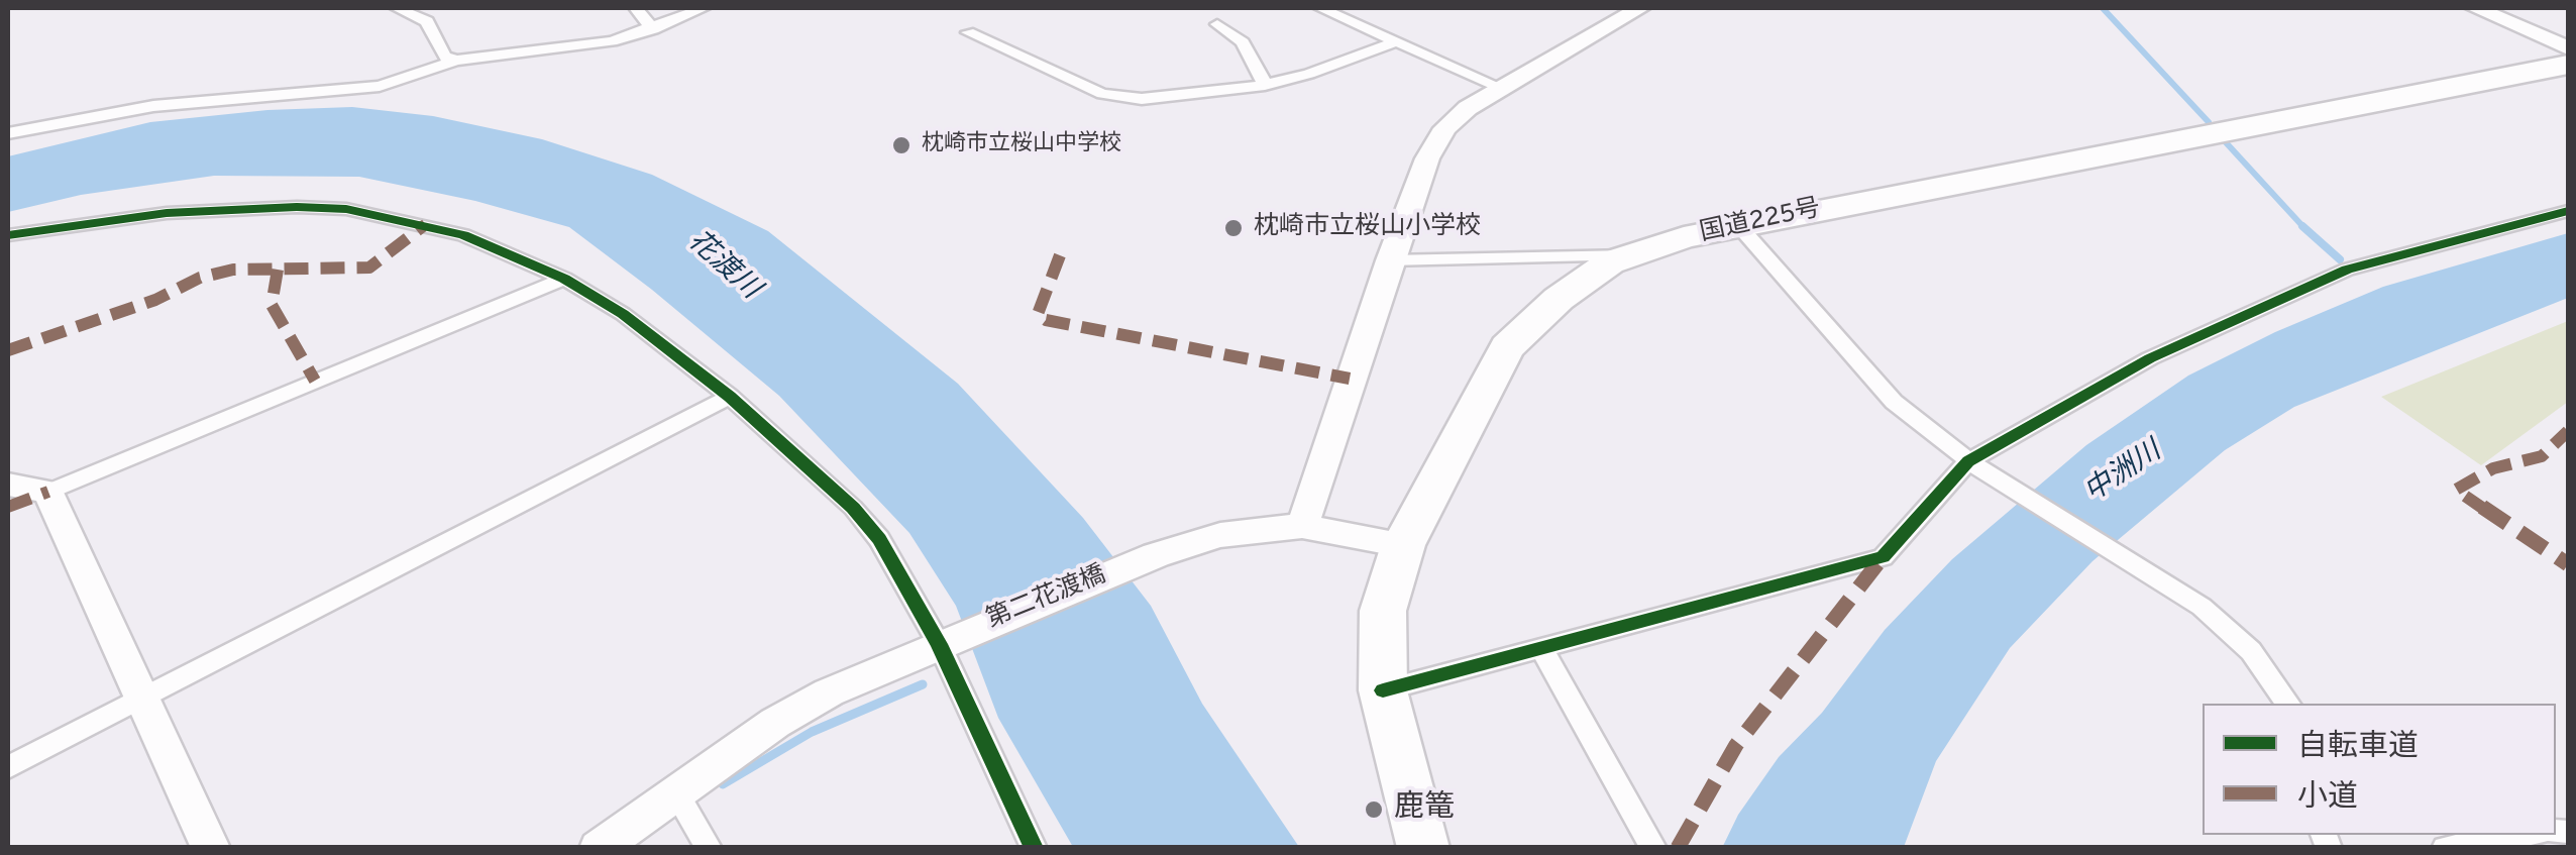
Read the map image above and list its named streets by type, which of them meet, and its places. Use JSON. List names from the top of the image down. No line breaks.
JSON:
{"streets":{"highway":["国道225号"],"street":["第二花渡橋"]},"crossings":[["国道225号","第二花渡橋"]],"water":["花渡川","中洲川"],"places":["枕崎市立桜山中学校","枕崎市立桜山小学校","鹿篭"],"legend":["自転車道","小道"]}
